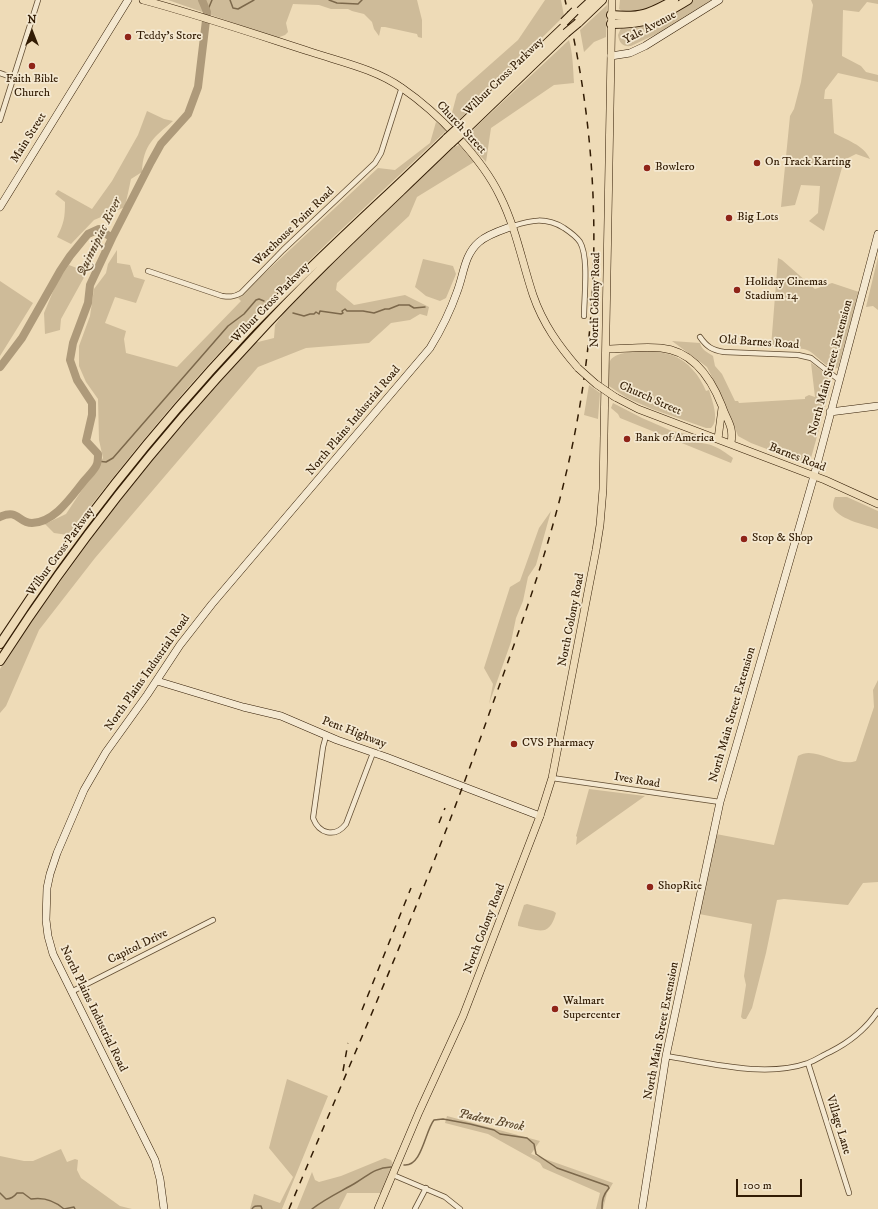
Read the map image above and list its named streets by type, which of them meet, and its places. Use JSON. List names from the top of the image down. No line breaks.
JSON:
{"streets":{"highway":["Wilbur Cross Parkway"],"main road":["Church Street","North Colony Road","Barnes Road"],"street":["Yale Avenue","Main Street","Warehouse Point Road","Old Barnes Road","North Main Street Extension","North Plains Industrial Road","Pent Highway","Ives Road","Capitol Drive","Village Lane"]},"crossings":[["Yale Avenue","North Colony Road"],["Church Street","Warehouse Point Road"],["Church Street","North Plains Industrial Road"],["Church Street","Barnes Road"],["North Colony Road","Pent Highway"],["North Colony Road","Ives Road"],["Old Barnes Road","North Main Street Extension"],["North Main Street Extension","Barnes Road"],["North Main Street Extension","Ives Road"],["North Plains Industrial Road","Pent Highway"],["North Plains Industrial Road","Capitol Drive"]],"water":["Quinnipiac River","Padens Brook"],"places":["Teddy’s Store","Faith Bible Church","On Track Karting","Bowlero","Big Lots","Holiday Cinemas Stadium 14","Bank of America","Stop & Shop","CVS Pharmacy","ShopRite","Walmart Supercenter"],"scale_bar":"100 m","north":"top"}
